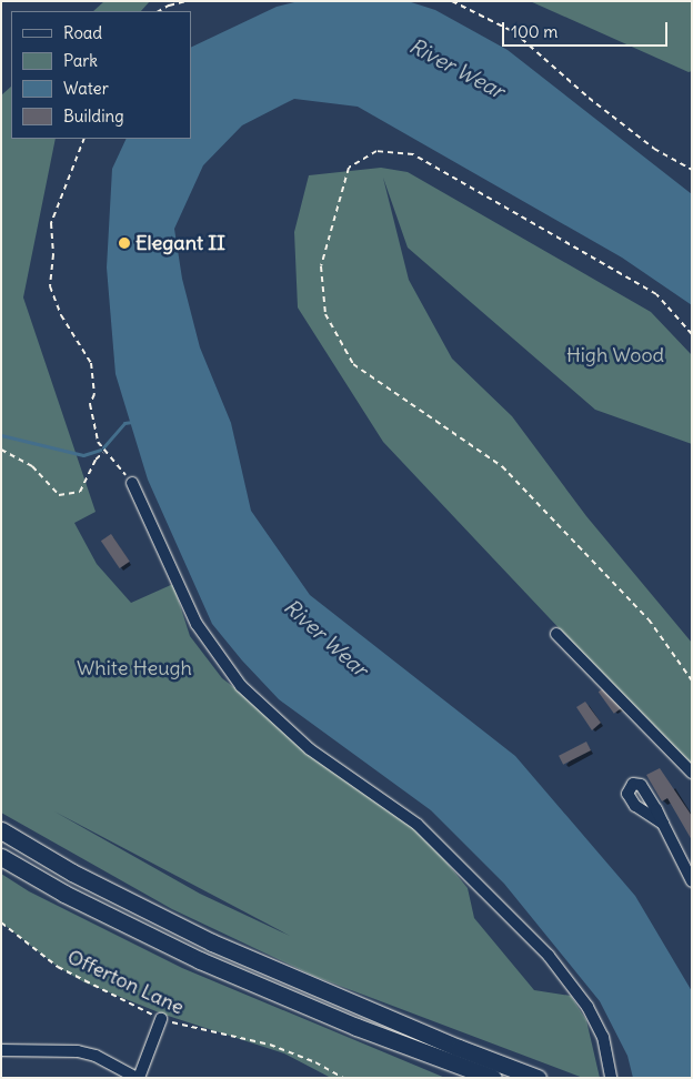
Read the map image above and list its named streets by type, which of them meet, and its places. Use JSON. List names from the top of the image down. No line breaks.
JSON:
{"streets":{"path":["Offerton Lane"]},"water":["River Wear"],"parks":["High Wood","White Heugh"],"places":["Elegant II"],"legend":["Road","Park","Water","Building"],"scale_bar":"100 m"}
